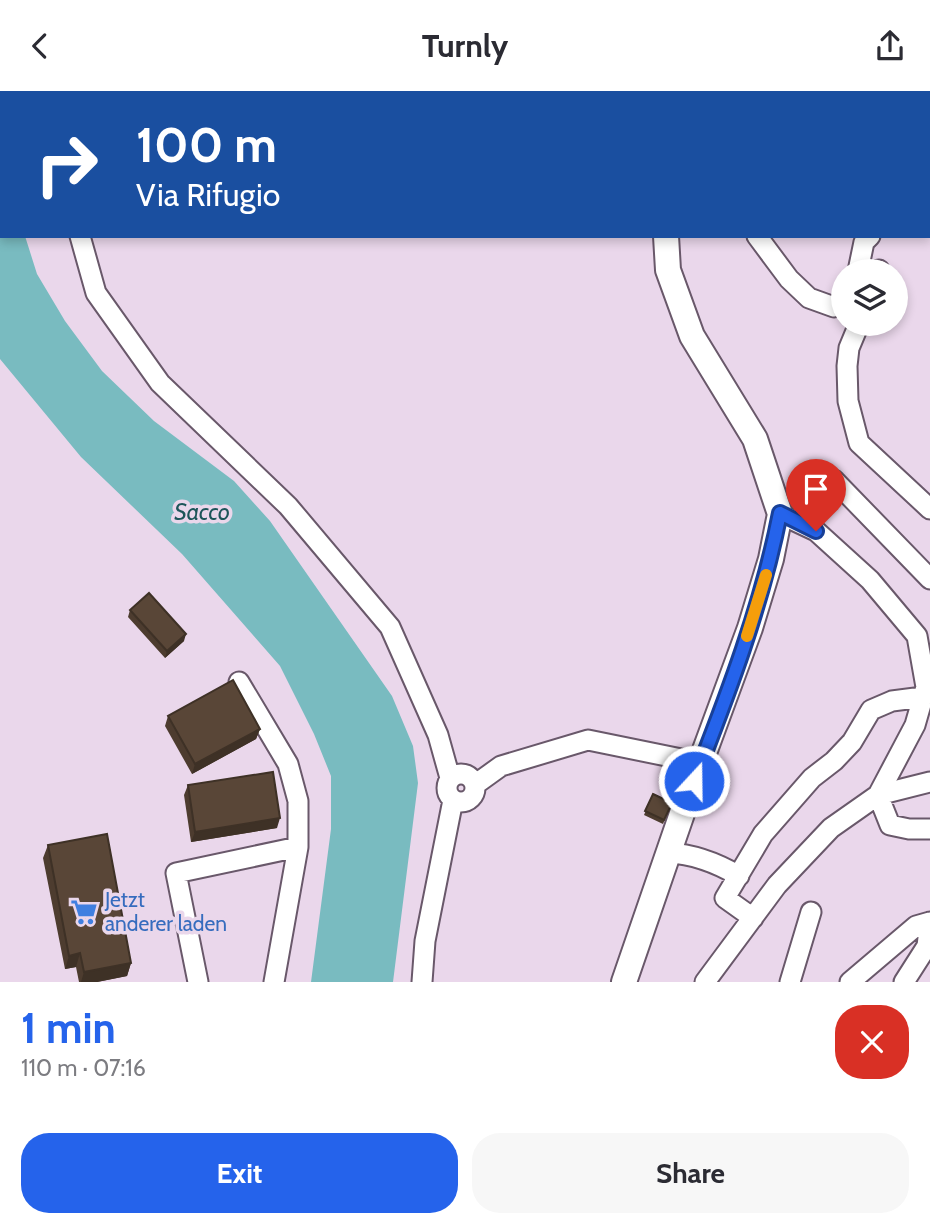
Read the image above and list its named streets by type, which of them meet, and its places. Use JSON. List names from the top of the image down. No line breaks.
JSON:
{"water":["Sacco"],"places":{"supermarket":["Jetzt anderer laden"]},"page":{"header":"Turnly","turn":["100 m","Via Rifugio"],"heading":["1 min","110 m · 07:16"],"buttons":["Exit","Share"]}}
